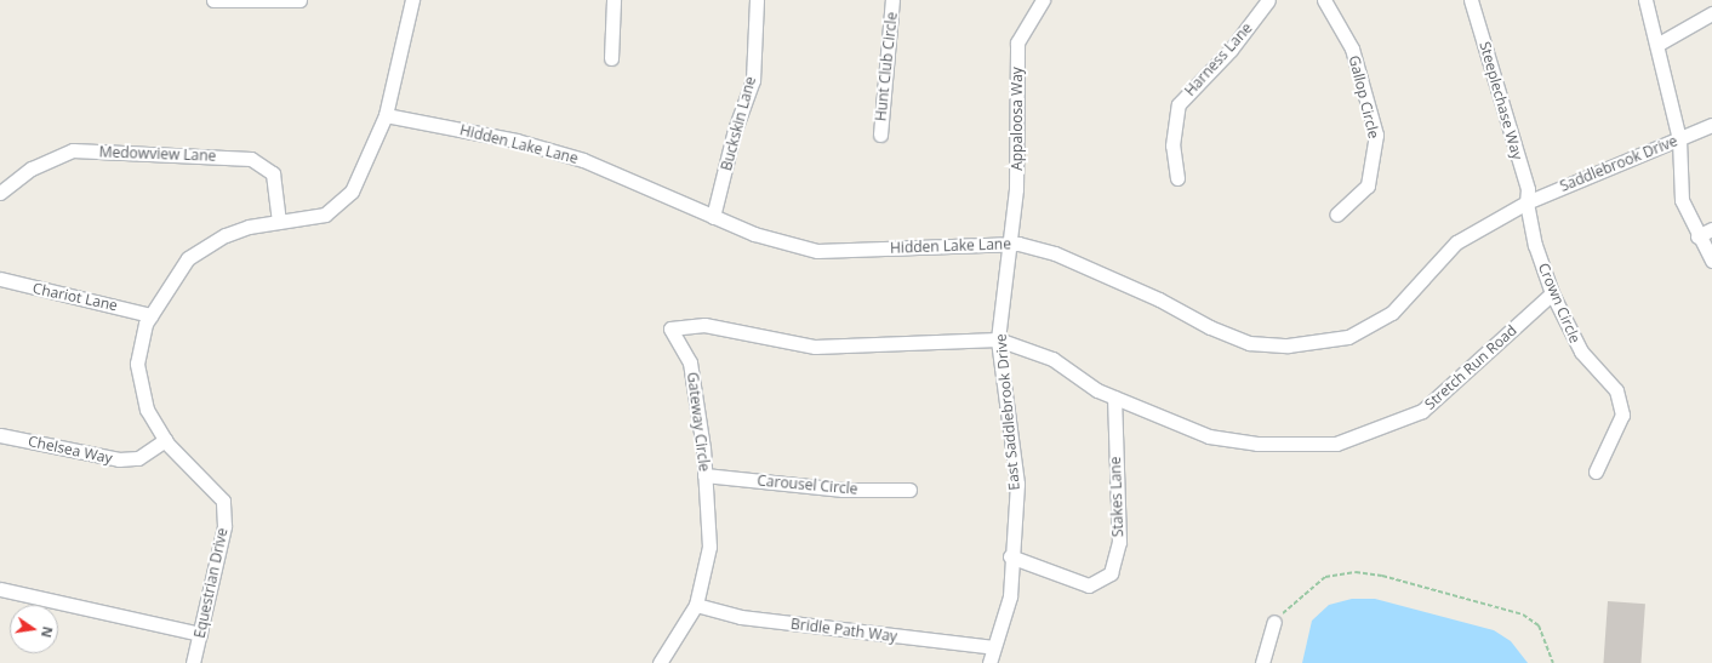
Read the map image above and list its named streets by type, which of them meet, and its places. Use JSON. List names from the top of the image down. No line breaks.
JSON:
{"streets":{"street":["Harness Lane","Hunt Club Circle","Gallop Circle","Steeplechase Way","Appaloosa Way","Buckskin Lane","Hidden Lake Lane","Medowview Lane","Saddlebrook Drive","Chariot Lane","Crown Circle","Stretch Run Road","East Saddlebrook Drive","Gateway Circle","Chelsea Way","Carousel Circle","Stakes Lane","Equestrian Drive","Bridle Path Way"]},"crossings":[["Steeplechase Way","Hidden Lake Lane"],["Steeplechase Way","Saddlebrook Drive"],["Steeplechase Way","Crown Circle"],["Appaloosa Way","Hidden Lake Lane"],["Appaloosa Way","East Saddlebrook Drive"],["Buckskin Lane","Hidden Lake Lane"],["Hidden Lake Lane","Saddlebrook Drive"],["Hidden Lake Lane","Crown Circle"],["Hidden Lake Lane","East Saddlebrook Drive"],["Hidden Lake Lane","Equestrian Drive"],["Medowview Lane","Equestrian Drive"],["Saddlebrook Drive","Crown Circle"],["Chariot Lane","Equestrian Drive"],["Crown Circle","Stretch Run Road"],["Stretch Run Road","East Saddlebrook Drive"],["Stretch Run Road","Gateway Circle"],["Stretch Run Road","Stakes Lane"],["East Saddlebrook Drive","Gateway Circle"],["East Saddlebrook Drive","Stakes Lane"],["East Saddlebrook Drive","Bridle Path Way"],["Gateway Circle","Carousel Circle"],["Gateway Circle","Bridle Path Way"],["Chelsea Way","Equestrian Drive"]],"north":"right"}
